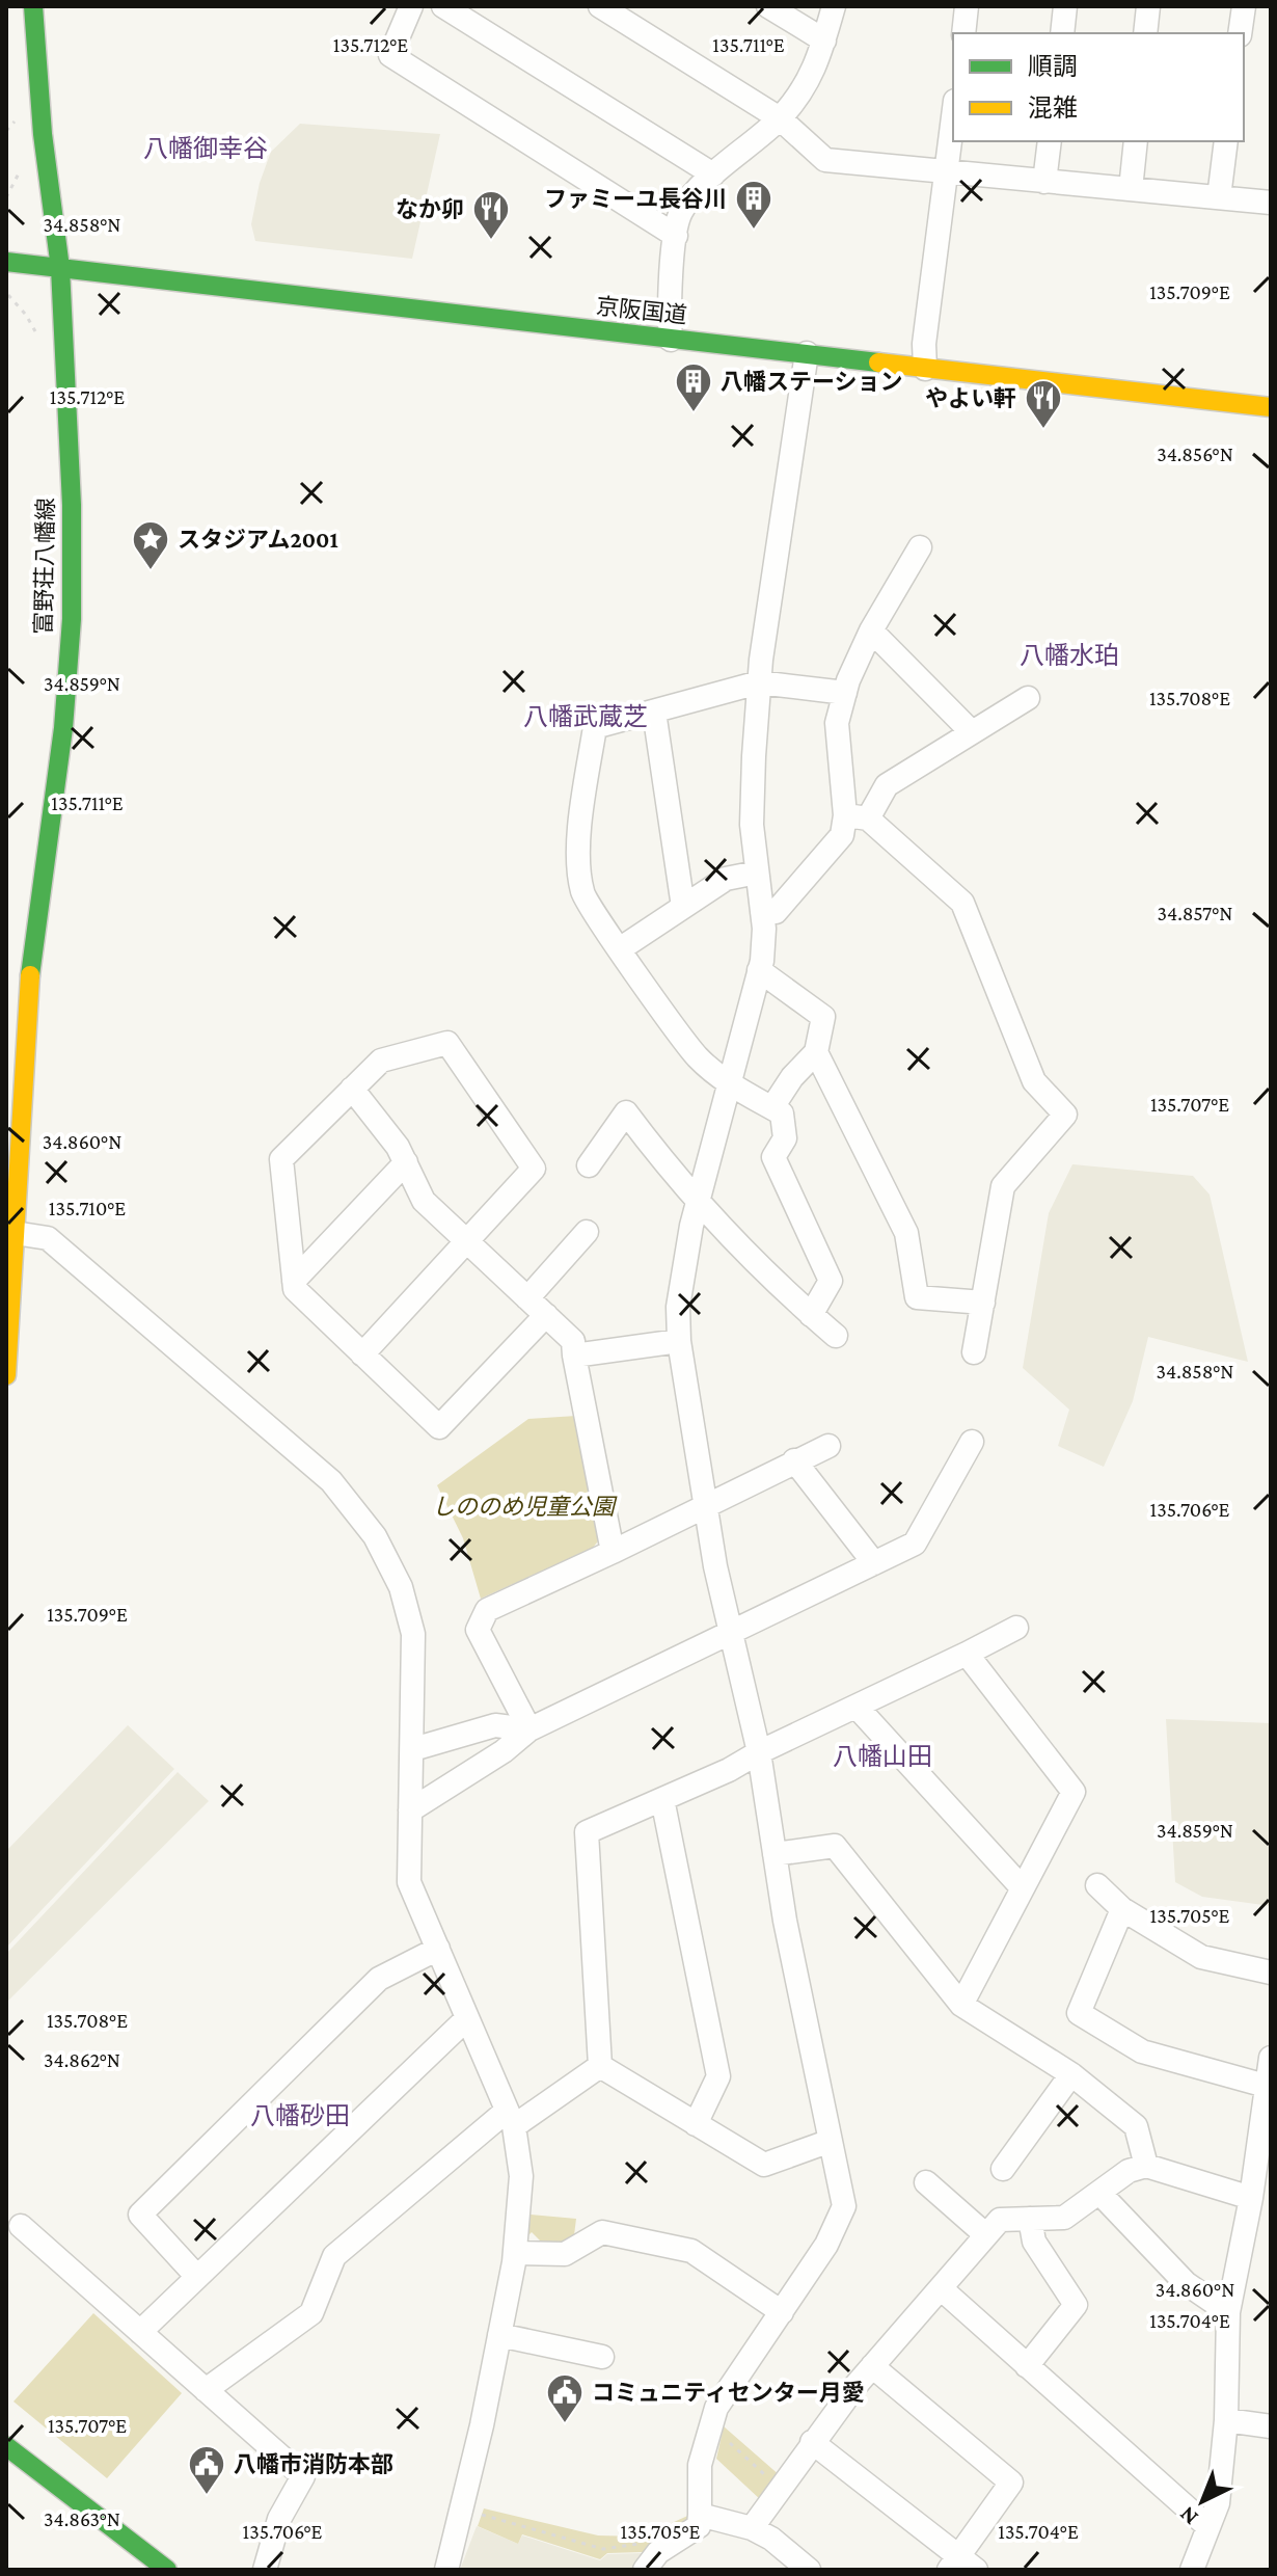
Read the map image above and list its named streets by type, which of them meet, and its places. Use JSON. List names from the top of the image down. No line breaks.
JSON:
{"streets":{"main road":["京阪国道","富野荘八幡線"]},"crossings":[["京阪国道","富野荘八幡線"]],"districts":["八幡御幸谷","八幡水珀","八幡武蔵芝","八幡山田","八幡砂田"],"parks":["しののめ児童公園"],"places":{"building":["ファミーユ長谷川","八幡ステーション"],"restaurant":["なか卯","やよい軒"],"place":["スタジアム2001"],"public building":["コミュニティセンター月愛","八幡市消防本部"]},"legend":["順調","混雑"],"north":"bottom left","coordinates":["135.712°E","135.711°E","34.858°N","135.709°E","34.856°N","34.859°N","135.708°E","34.857°N","135.707°E","34.860°N","135.710°E","135.706°E","135.705°E","34.862°N","135.704°E","34.863°N"]}
